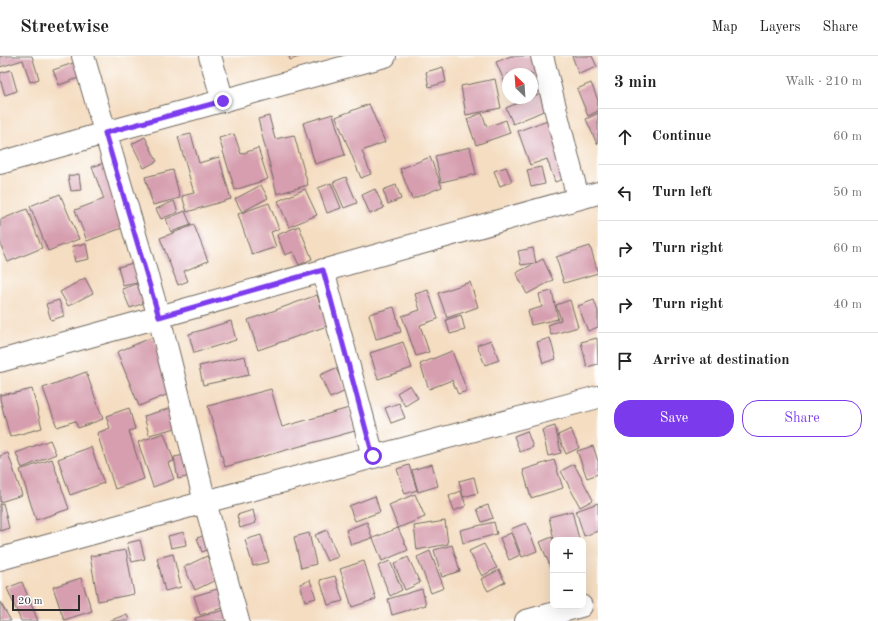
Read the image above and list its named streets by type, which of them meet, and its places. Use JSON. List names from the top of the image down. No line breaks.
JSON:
{"scale_bar":"20 m","north":"top left","page":{"header":"Streetwise","nav":["Map","Layers","Share"],"heading":["3 min","Walk · 210 m"],"list":[["Continue","60 m"],["Turn left","50 m"],["Turn right","60 m"],["Turn right","40 m"],"Arrive at destination"],"buttons":["Save","Share"],"map_buttons":["+","−"],"scale":"20 m"}}
